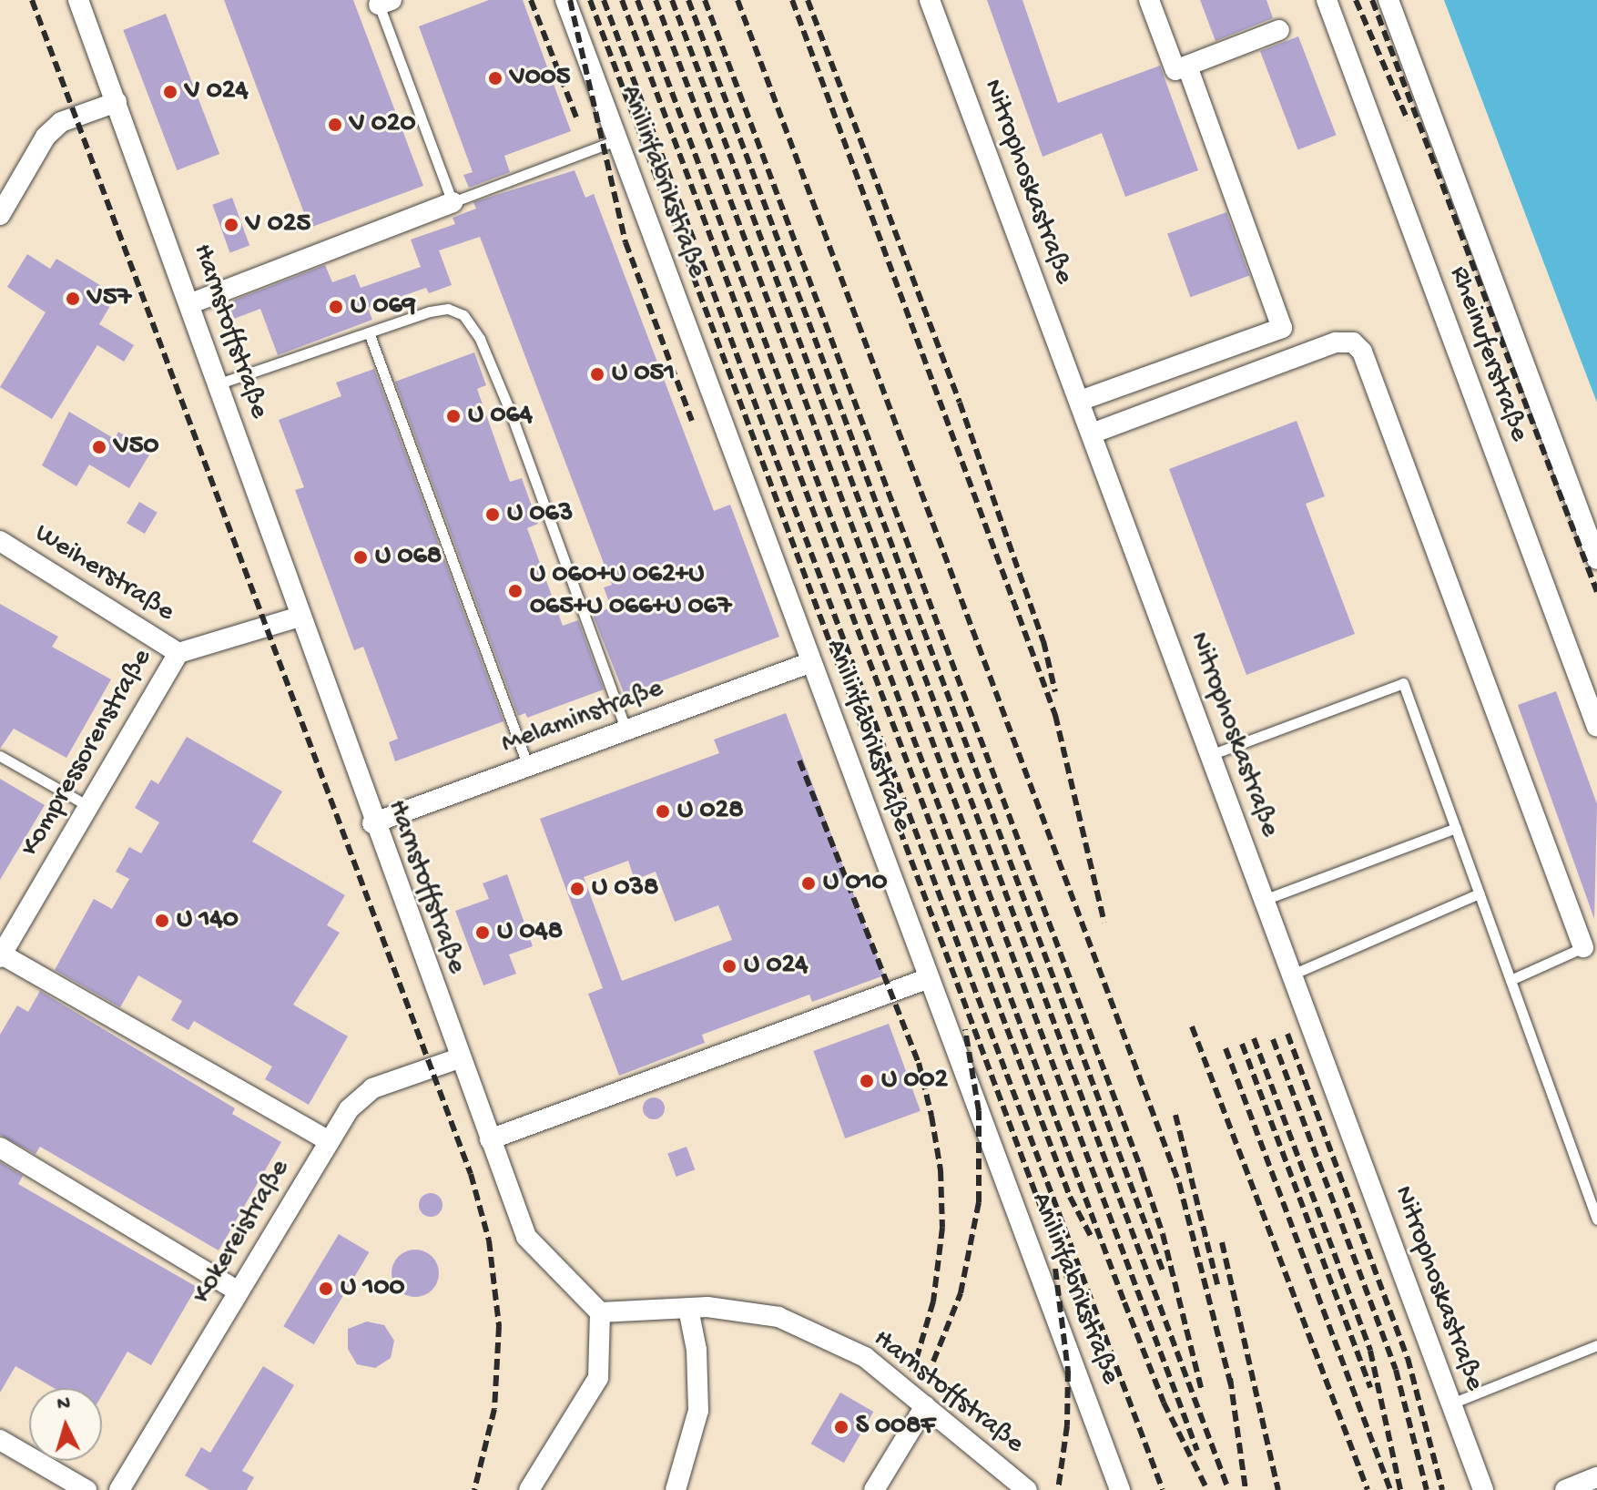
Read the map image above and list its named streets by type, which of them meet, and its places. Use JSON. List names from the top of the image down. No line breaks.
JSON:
{"streets":{"street":["Anilinfabrikstraße","Nitrophoskastraße","Harnstoffstraße","Rheinuferstraße","Weiherstraße","Melaminstraße","Kompressorenstraße","Kokereistraße"]},"crossings":[["Anilinfabrikstraße","Melaminstraße"],["Harnstoffstraße","Melaminstraße"],["Harnstoffstraße","Kokereistraße"],["Weiherstraße","Kompressorenstraße"]],"places":["V005","V 024","V 020","V 025","V57","U 069","U 051","U 064","V50","U 063","U 068","U 060+U 062+U 065+U 066+U 067","U 028","U 010","U 038","U 140","U 048","U 024","U 002","U 100","S 008F"],"north":"top"}
